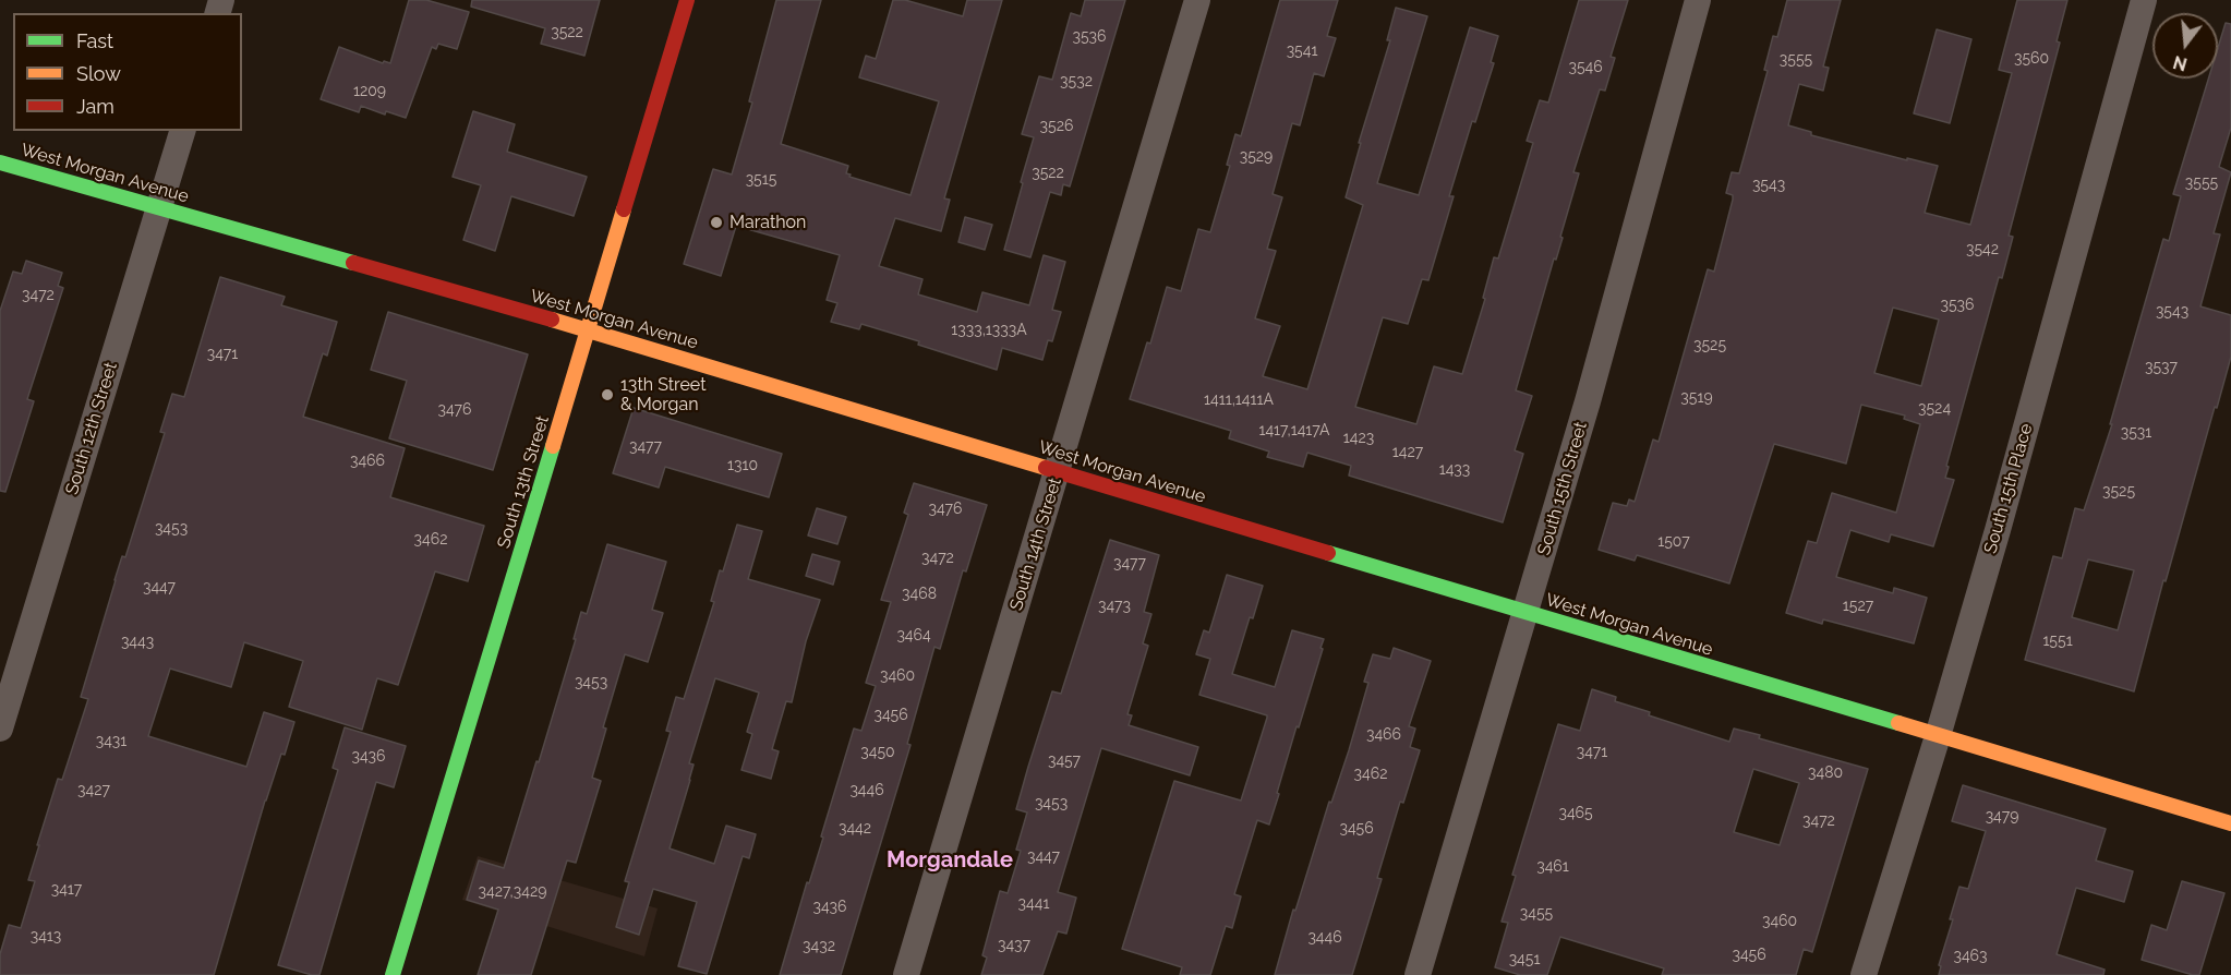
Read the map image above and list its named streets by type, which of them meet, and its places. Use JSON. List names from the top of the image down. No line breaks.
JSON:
{"streets":{"street":["West Morgan Avenue","South 12th Street","South 13th Street","South 15th Street","South 15th Place","South 14th Street"]},"crossings":[["West Morgan Avenue","South 12th Street"],["West Morgan Avenue","South 13th Street"],["West Morgan Avenue","South 15th Street"],["West Morgan Avenue","South 15th Place"],["West Morgan Avenue","South 14th Street"]],"districts":["Morgandale"],"places":["Marathon","13th Street & Morgan"],"house_numbers":["3522","3536","3541","3560","3555","3546","3532","1209","3526","3529","3522","3515","3555","3543","3542","3472","3536","3543","1333,1333A","3525","3471","3537","3519","1411,1411A","3524","3476","1417,1417A","3531","1423","3477","1427","3466","1310","1433","3525","3476","3453","3462","1507","3472","3477","3447","3468","3473","1527","3464","1551","3443","3460","3453","3456","3466","3431","3450","3471","3436","3457","3480","3462","3427","3446","3453","3465","3479","3472","3442","3456","3447","3461","3417","3427,3429","3441","3436","3455","3460","3413","3446","3437","3432","3456","3463","3451"],"legend":["Fast","Slow","Jam"],"north":"bottom"}
